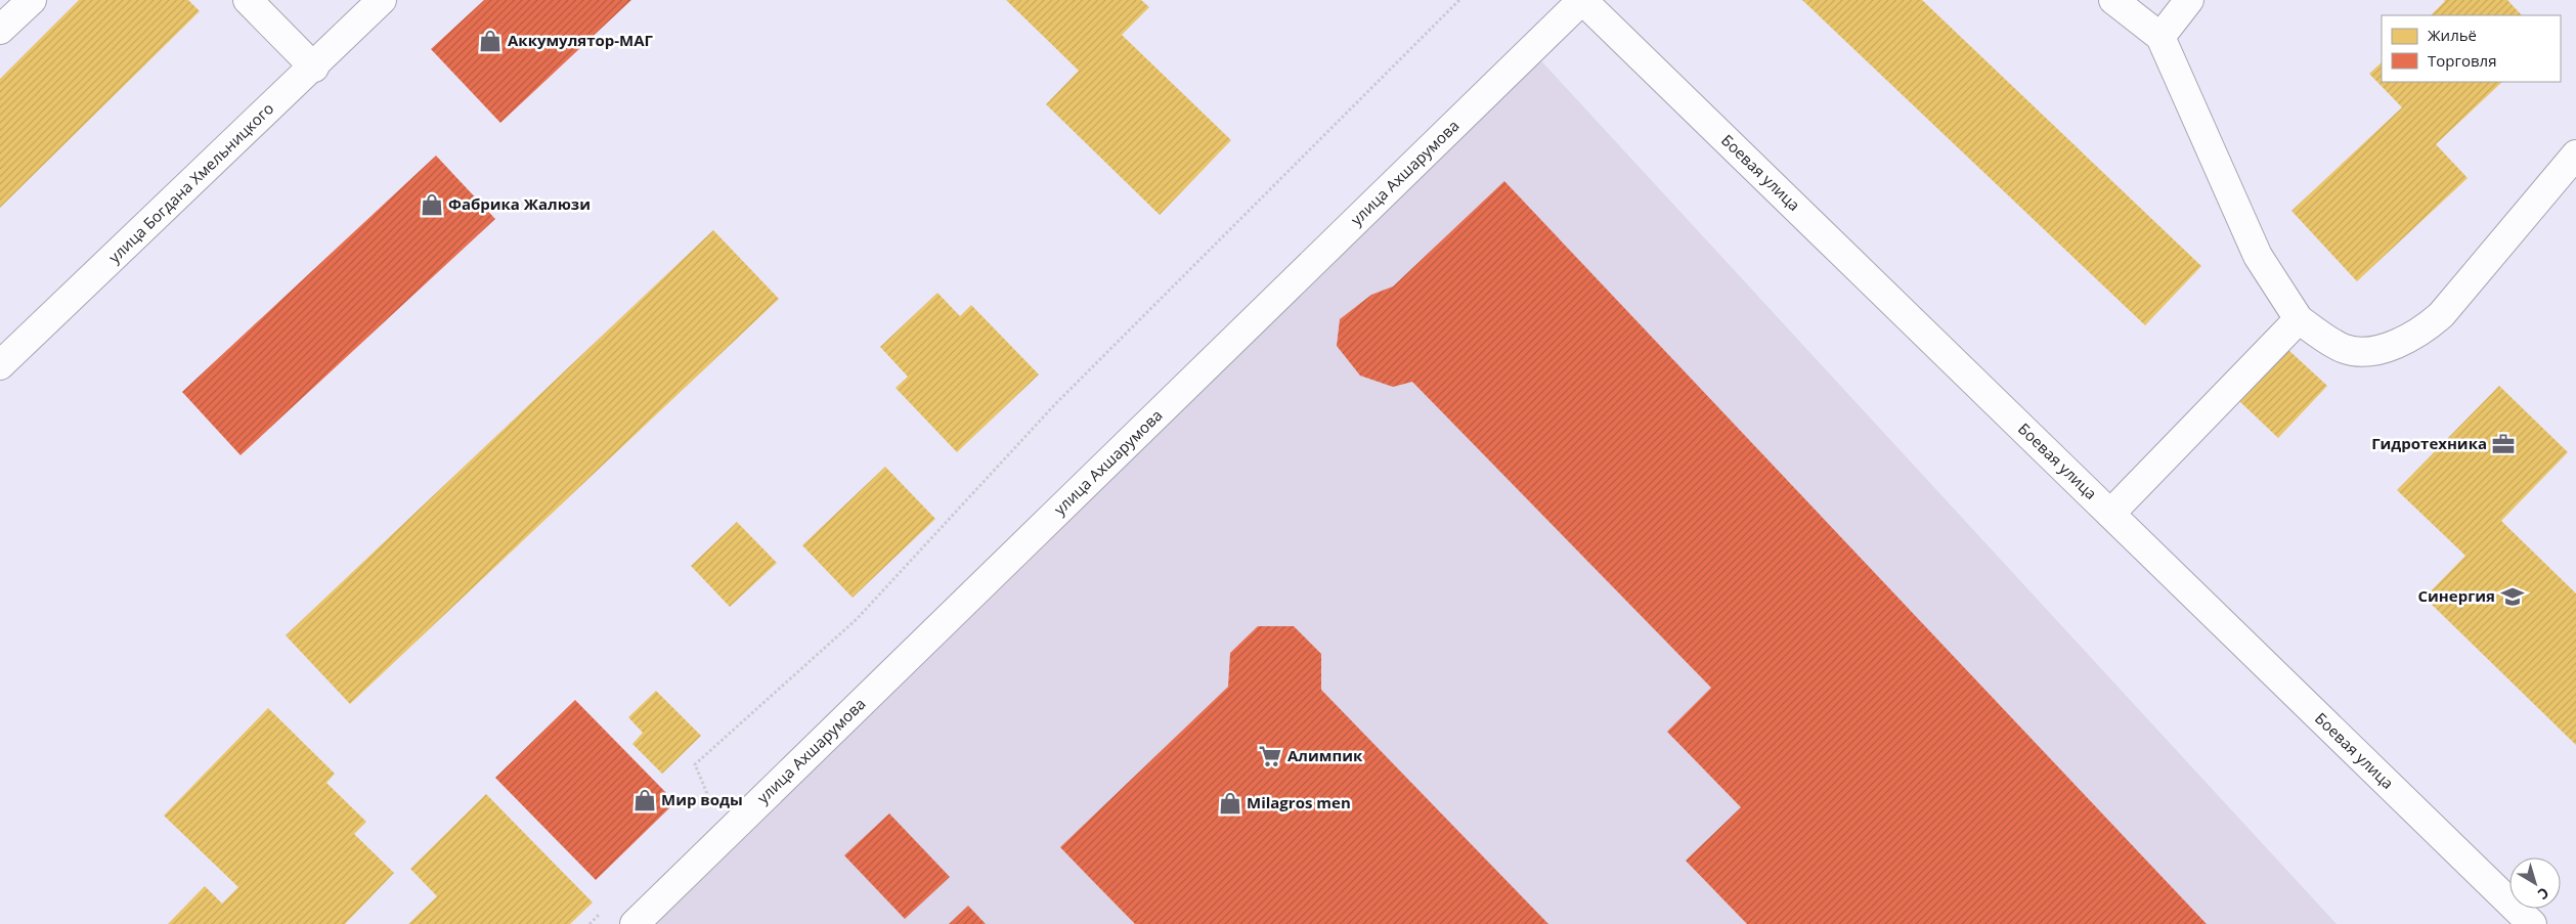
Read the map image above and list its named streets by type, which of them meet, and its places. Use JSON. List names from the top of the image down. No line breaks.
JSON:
{"streets":{"main road":["улица Ахшарумова","Боевая улица","улица Богдана Хмельницкого"]},"crossings":[["улица Ахшарумова","Боевая улица"]],"places":{"shop":["Аккумулятор-МАГ","Фабрика Жалюзи","Мир воды","Milagros men"],"office":["Гидротехника"],"school or university":["Синергия"],"supermarket":["Алимпик"]},"legend":["Жильё","Торговля"],"north":"bottom right"}
